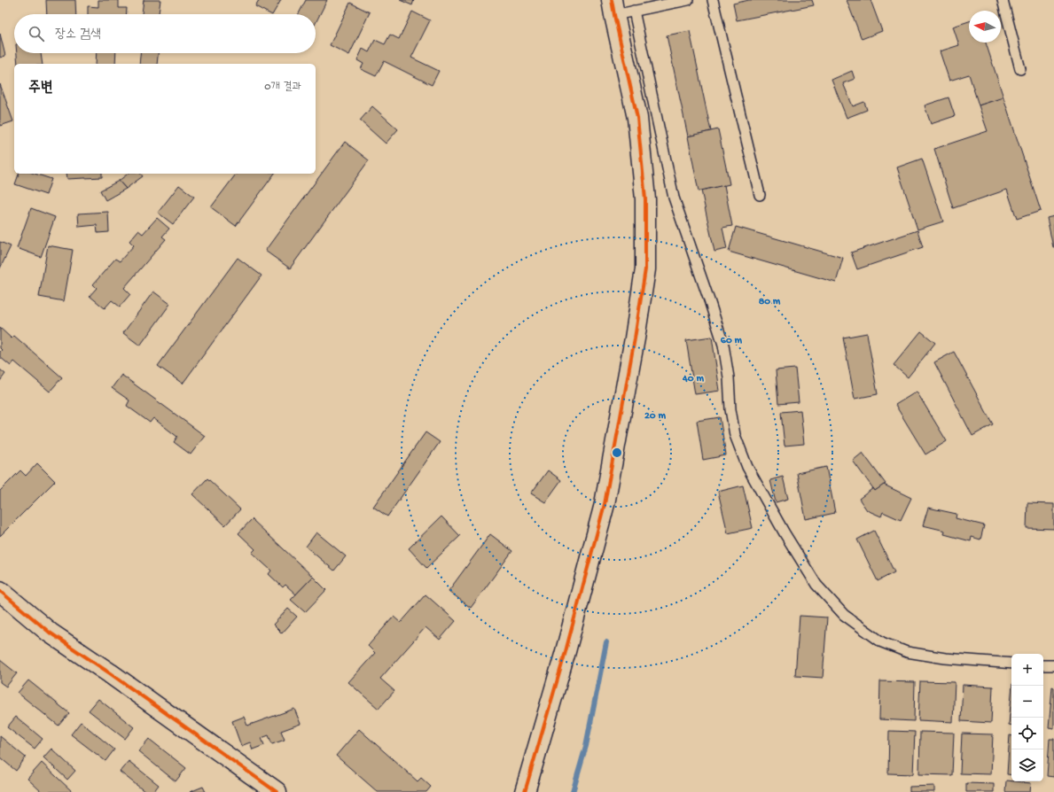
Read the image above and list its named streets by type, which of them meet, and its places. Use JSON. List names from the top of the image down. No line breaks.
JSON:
{"north":"left","page":{"search":"장소 검색","heading":["주변","0개 결과"],"map_buttons":["+","−"]},"rings":["80 m","60 m","40 m","20 m"]}
